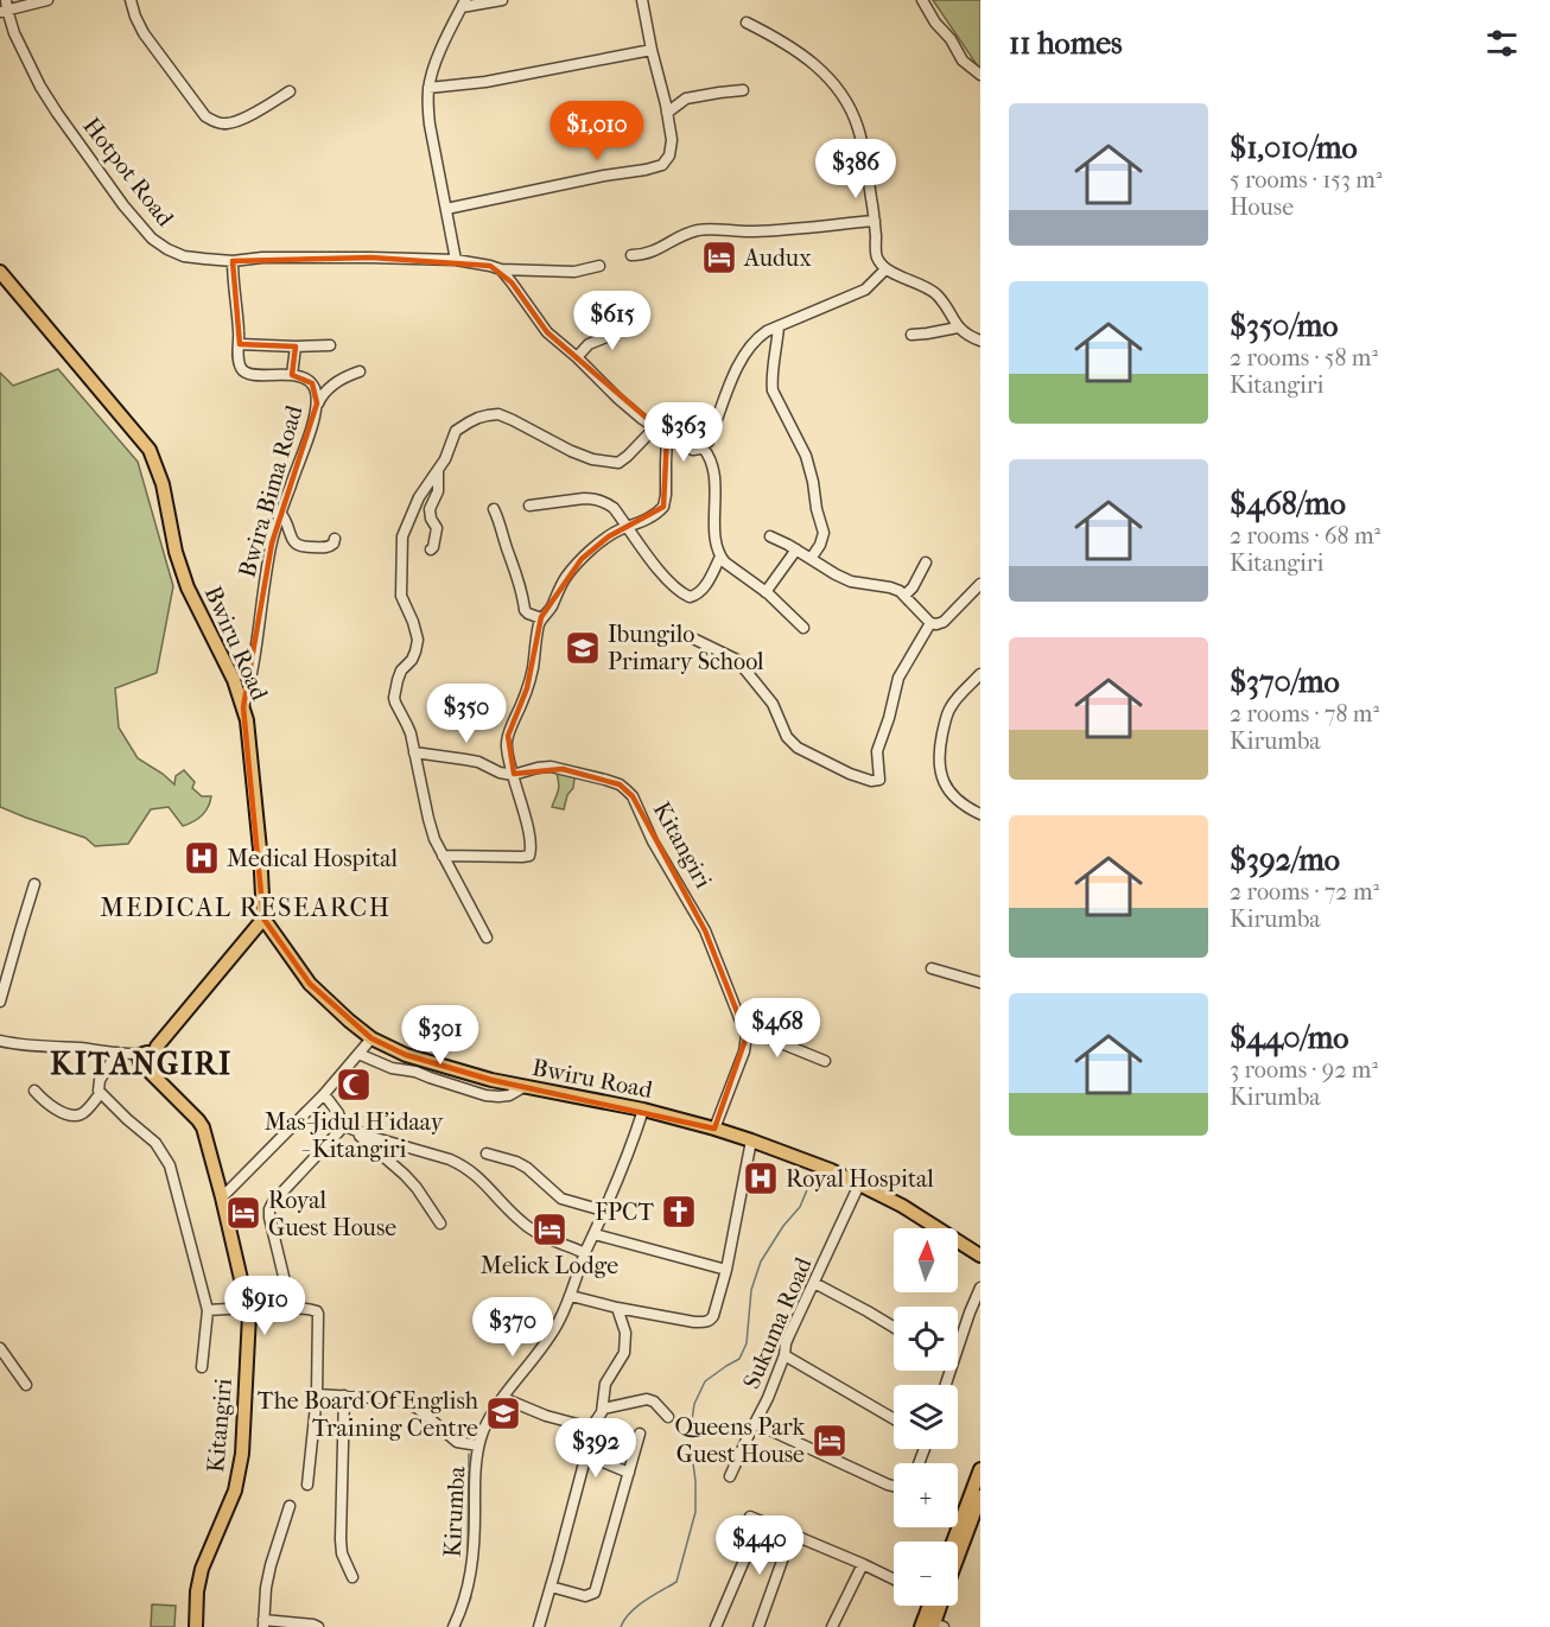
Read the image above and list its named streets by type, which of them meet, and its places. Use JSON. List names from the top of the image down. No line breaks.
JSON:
{"streets":{"main road":["Bwiru Road","Kitangiri"],"street":["Hotpot Road","Bwira Bima Road","Sukuma Road","Kirumba"]},"crossings":[["Hotpot Road","Bwira Bima Road"],["Bwira Bima Road","Bwiru Road"],["Bwiru Road","Kitangiri"],["Bwiru Road","Sukuma Road"],["Bwiru Road","Kirumba"]],"districts":["MEDICAL RESEARCH","KITANGIRI"],"places":{"hotel":["Audux","Royal Guest House","Melick Lodge","Queens Park Guest House"],"school or university":["Ibungilo Primary School","The Board Of English Training Centre"],"hospital":["Medical Hospital","Royal Hospital"],"mosque":["Mas-Jidul H'idaay - Kitangiri"],"church":["FPCT"]},"north":"top","page":{"heading":"11 homes","list":[{"name":"$1,010/mo","note":"5 rooms · 153 m² · House"},{"name":"$350/mo","note":"2 rooms · 58 m² · Kitangiri"},{"name":"$468/mo","note":"2 rooms · 68 m² · Kitangiri"},{"name":"$370/mo","note":"2 rooms · 78 m² · Kirumba"},{"name":"$392/mo","note":"2 rooms · 72 m² · Kirumba"},{"name":"$440/mo","note":"3 rooms · 92 m² · Kirumba"}],"price":["$1,010","$386","$615","$363","$350","$468","$301","$910","$370","$392","$440"],"map_buttons":["+","−"]}}
